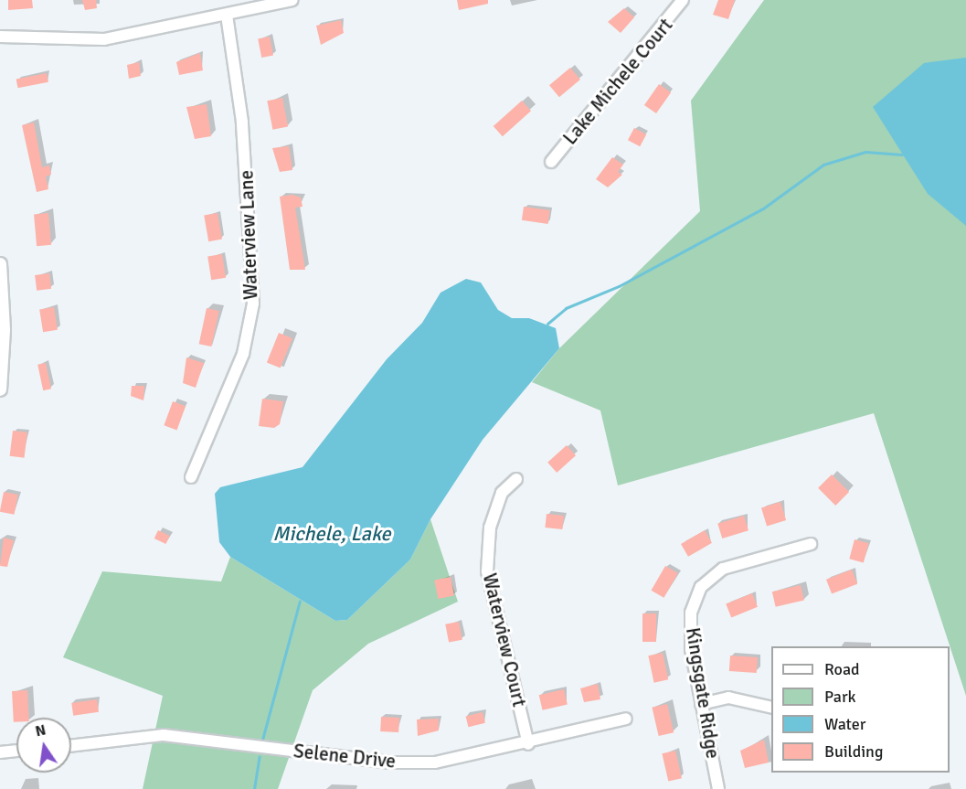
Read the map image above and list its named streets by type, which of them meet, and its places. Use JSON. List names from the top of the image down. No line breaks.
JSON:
{"streets":{"street":["Lake Michele Court","Waterview Lane","Waterview Court","Kingsgate Ridge","Selene Drive"]},"crossings":[["Waterview Court","Selene Drive"]],"water":["Michele, Lake"],"legend":["Road","Park","Water","Building"],"north":"top"}
